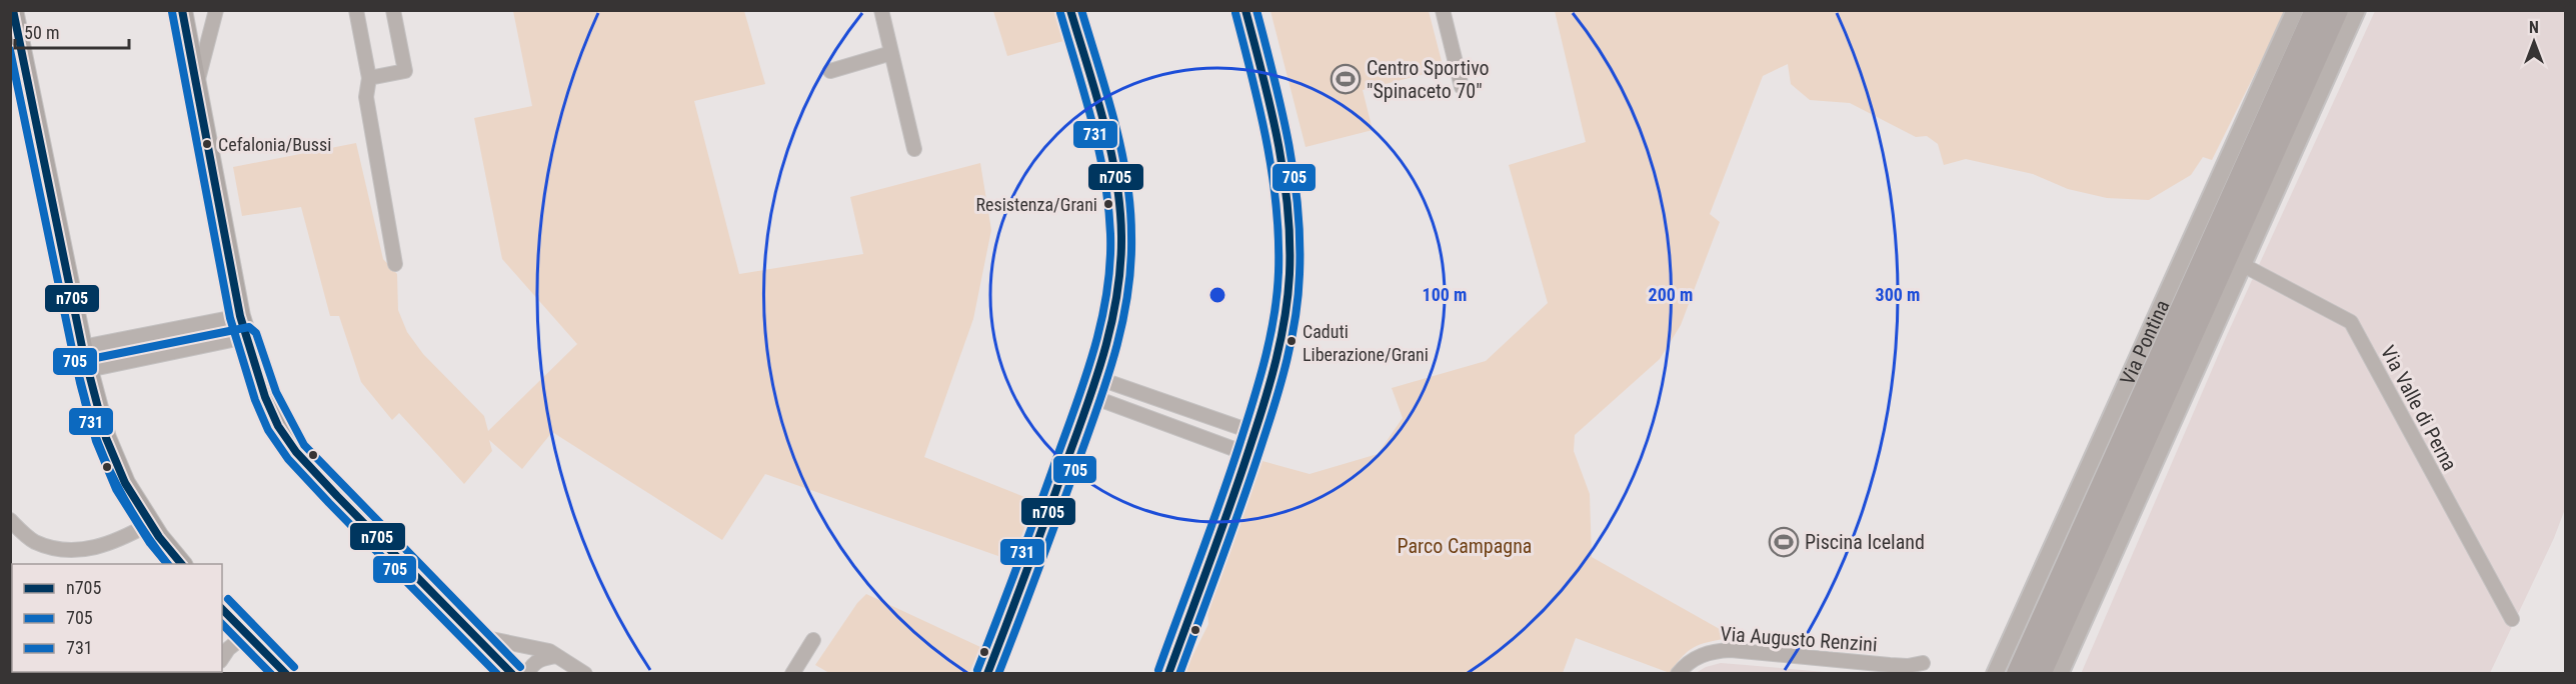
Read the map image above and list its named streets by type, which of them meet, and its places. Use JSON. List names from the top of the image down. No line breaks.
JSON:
{"streets":{"highway":["Via Pontina"],"street":["Via Valle di Perna","Via Augusto Renzini"]},"parks":["Parco Campagna"],"places":{"sports":["Centro Sportivo \"Spinaceto 70\"","Piscina Iceland"],"other":["Cefalonia/Bussi","Resistenza/Grani","Caduti Liberazione/Grani"]},"lines":["transit line n705","transit line 705","transit line 731"],"legend":["n705","705","731"],"scale_bar":"50 m","north":"top","rings":["100 m","200 m","300 m"]}
